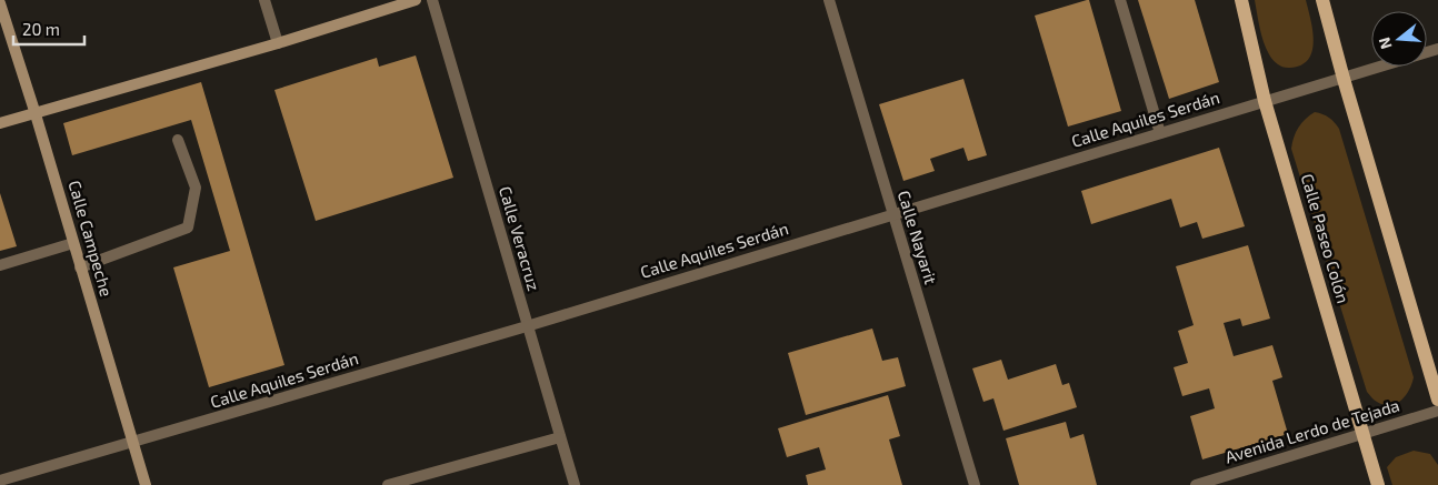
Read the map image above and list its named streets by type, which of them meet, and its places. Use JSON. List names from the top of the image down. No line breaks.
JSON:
{"streets":{"main road":["Calle Campeche","Calle Paseo Colón"],"street":["Calle Aquiles Serdán","Calle Nayarit","Calle Veracruz","Avenida Lerdo de Tejada"]},"crossings":[["Calle Aquiles Serdán","Calle Nayarit"],["Calle Aquiles Serdán","Calle Campeche"],["Calle Aquiles Serdán","Calle Veracruz"],["Calle Aquiles Serdán","Calle Paseo Colón"],["Calle Paseo Colón","Avenida Lerdo de Tejada"]],"scale_bar":"20 m","north":"left"}
